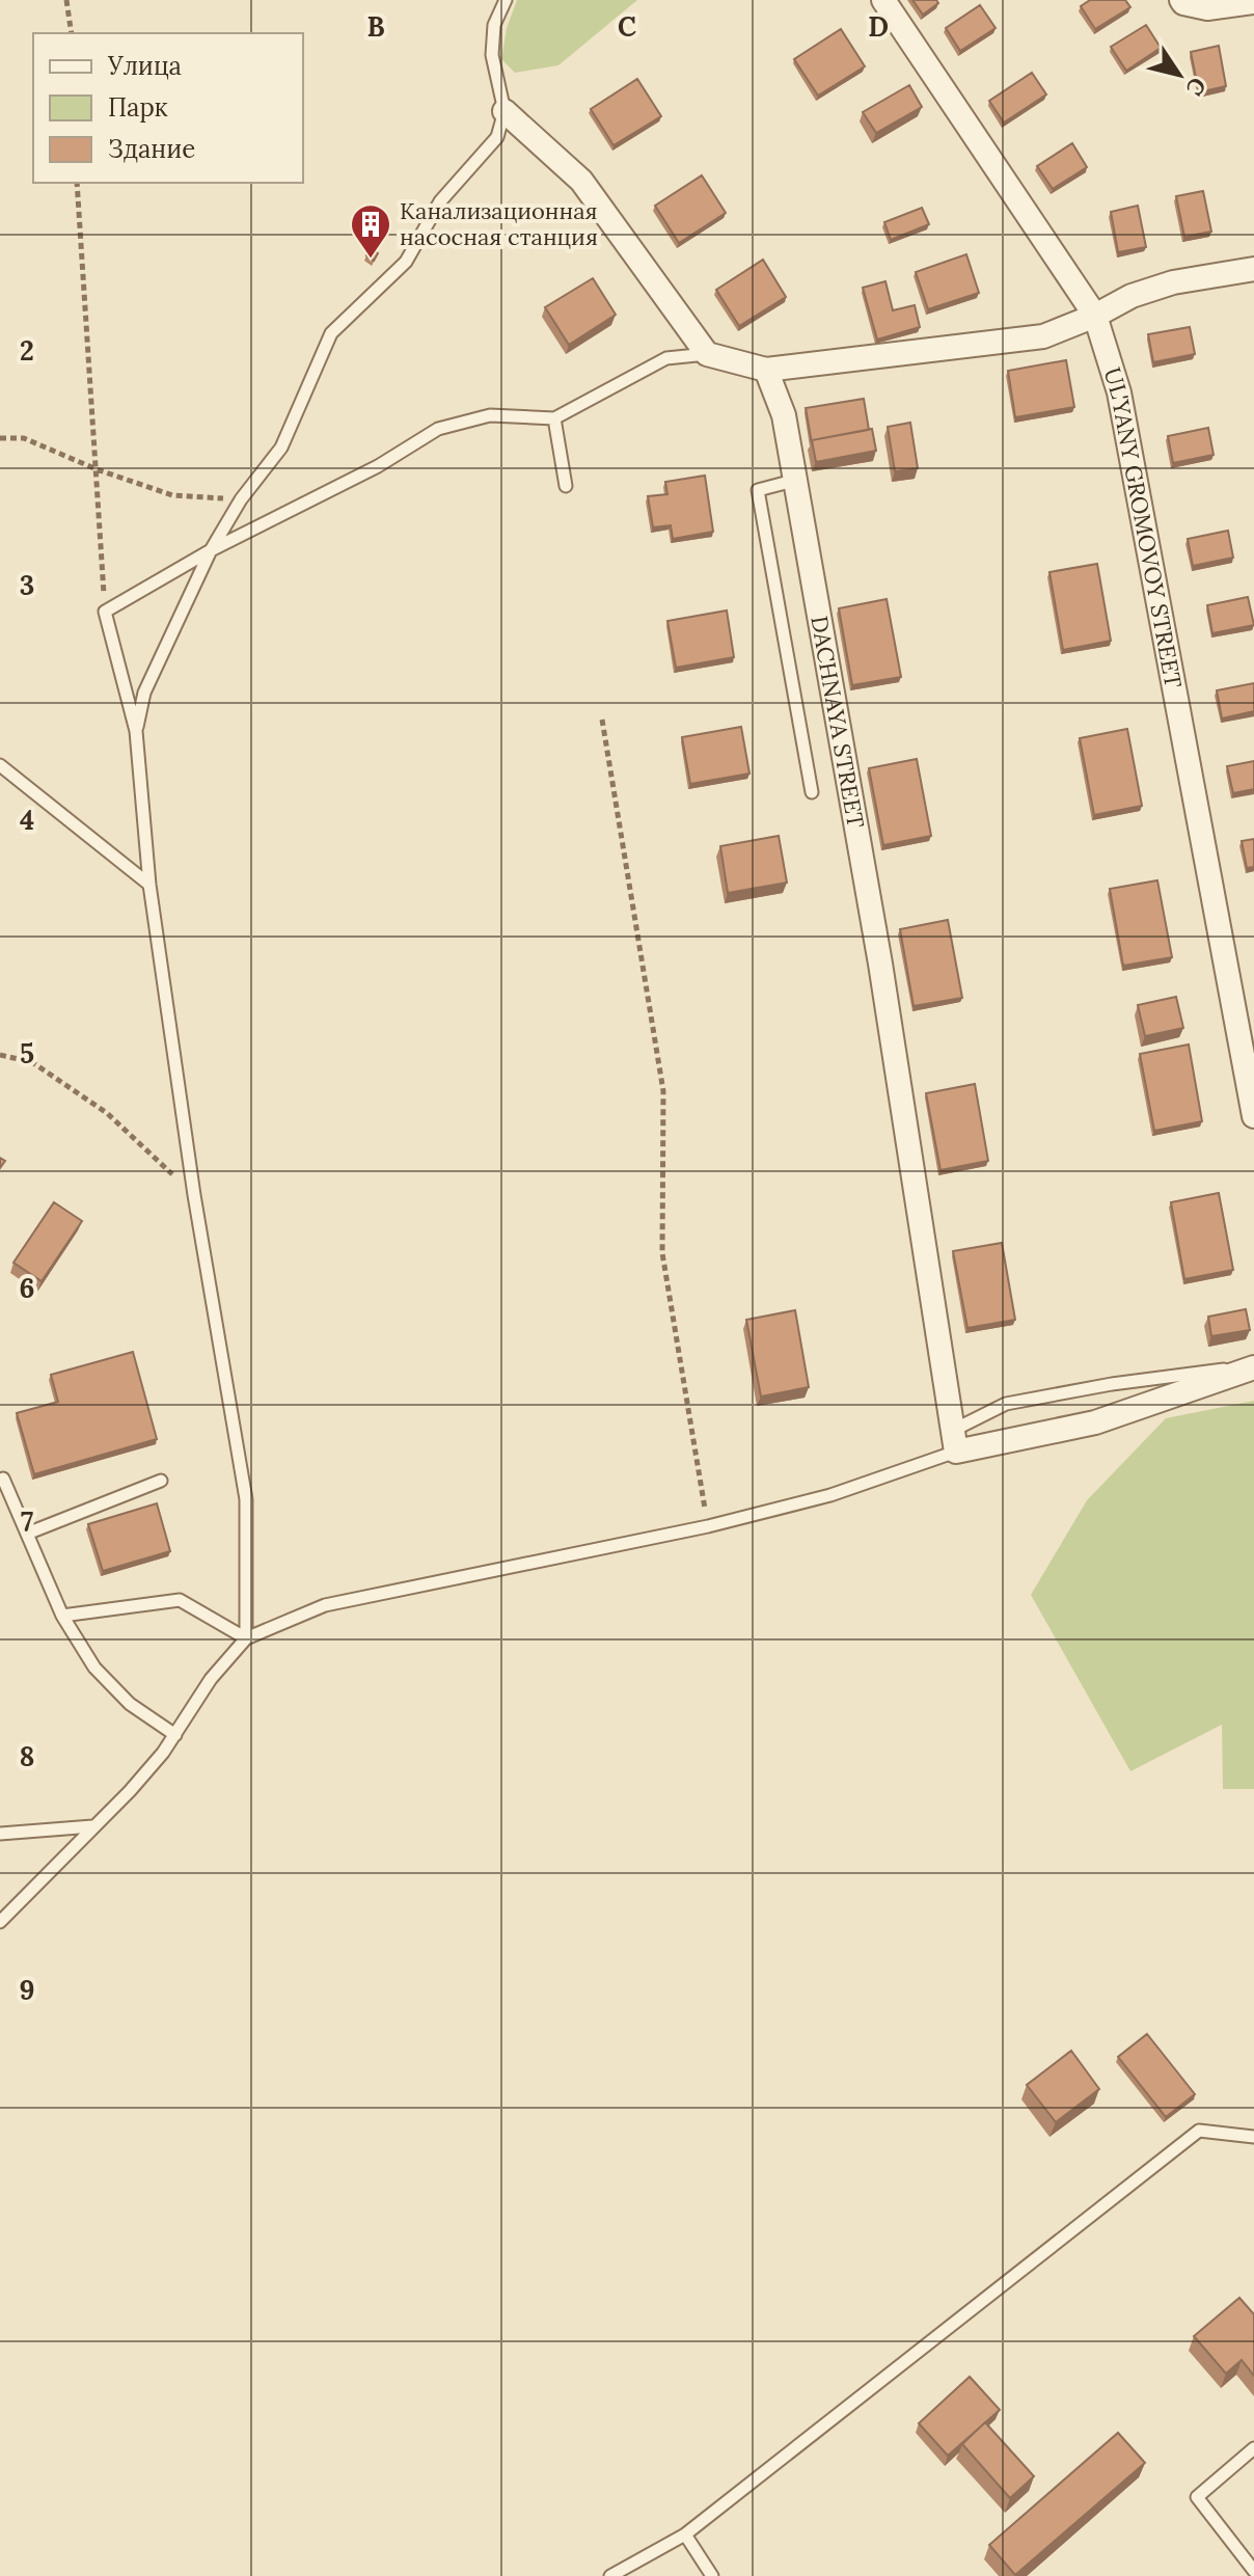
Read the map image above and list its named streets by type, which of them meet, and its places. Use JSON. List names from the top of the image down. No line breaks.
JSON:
{"streets":{"street":["UL'YANY GROMOVOY STREET","DACHNAYA STREET"]},"places":{"building":["Канализационная насосная станция"]},"legend":["Улица","Парк","Здание"],"north":"bottom right","grid":{"columns":["B","C","D"],"rows":["2","3","4","5","6","7","8","9"]}}
